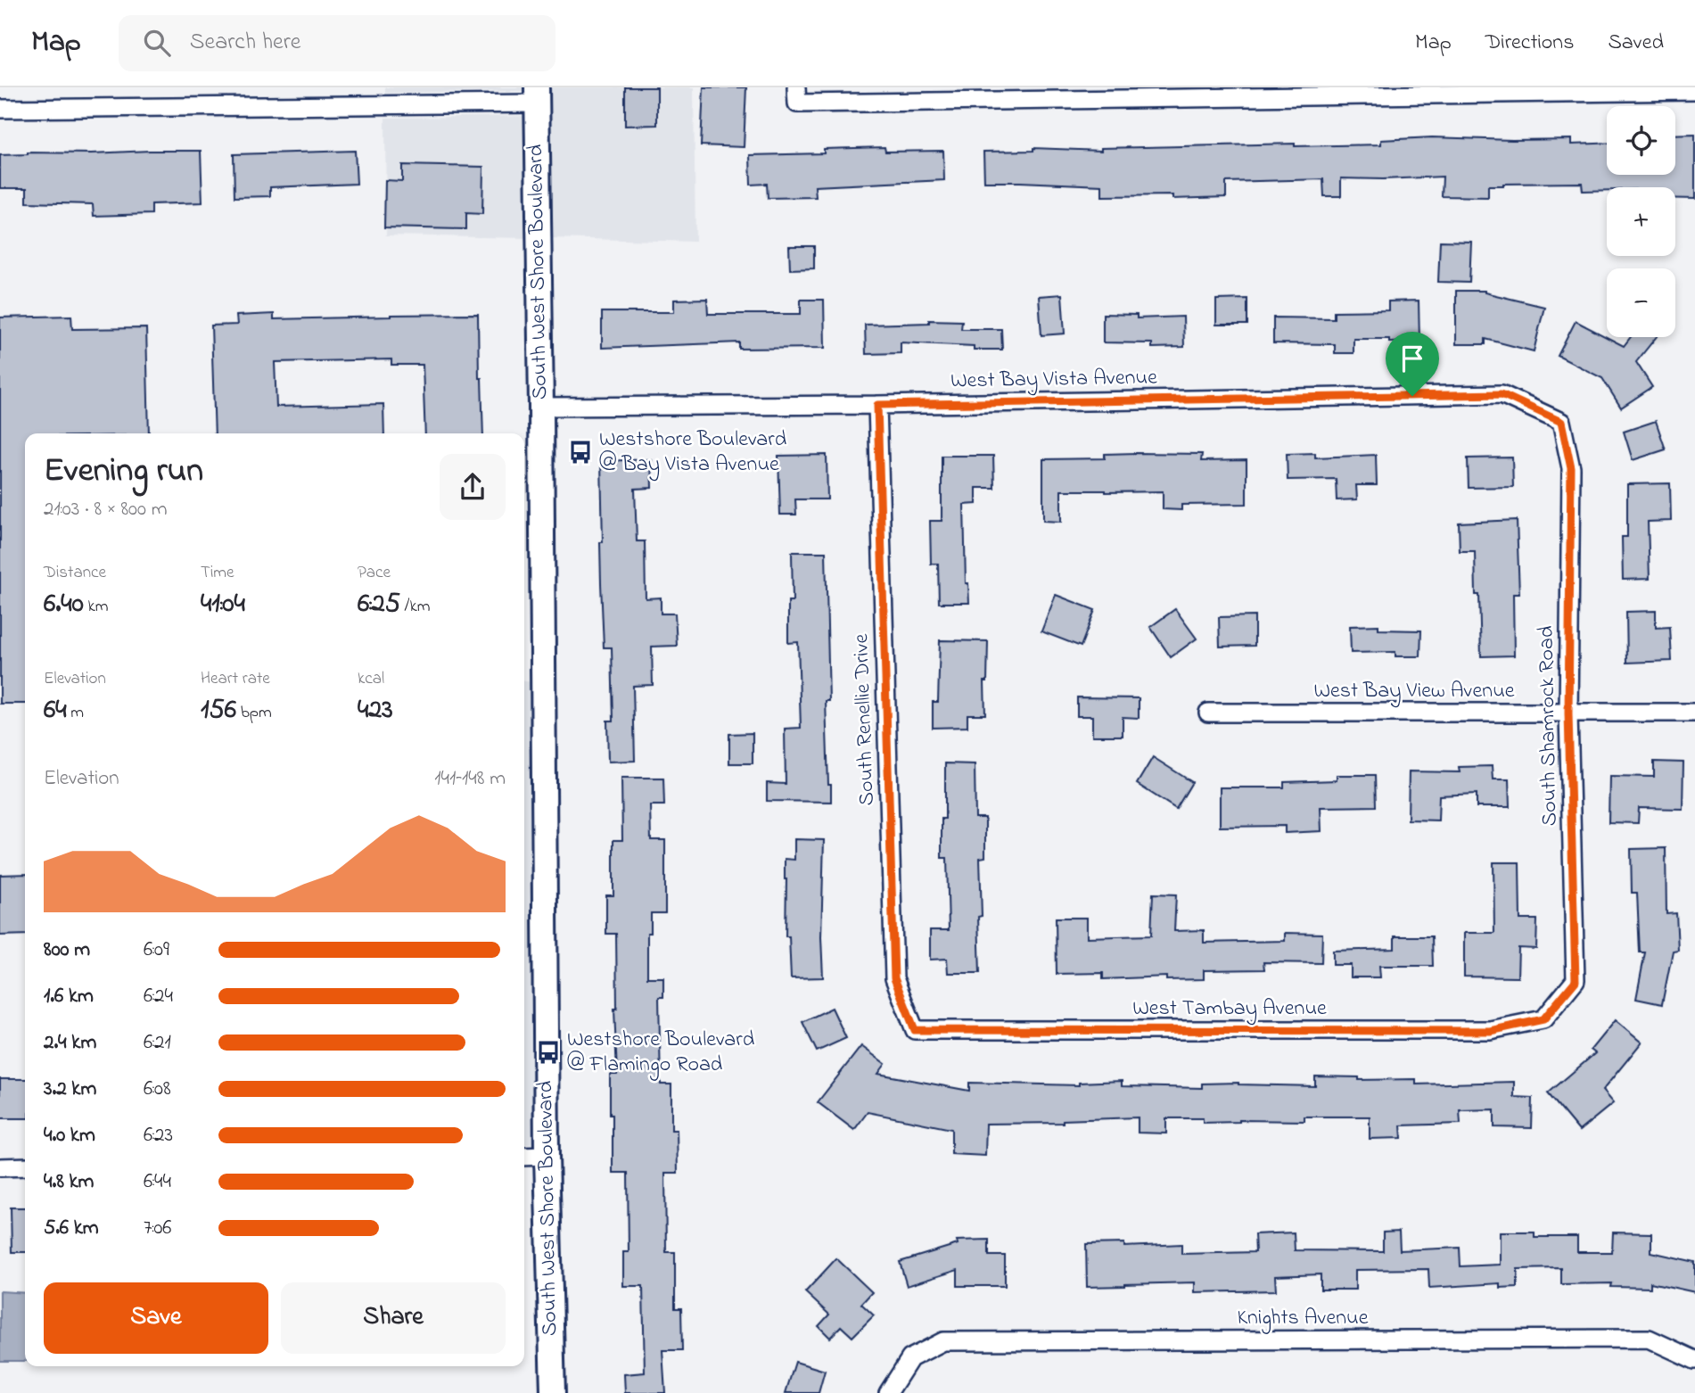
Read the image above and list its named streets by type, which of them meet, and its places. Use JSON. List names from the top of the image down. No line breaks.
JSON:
{"streets":{"street":["South West Shore Boulevard","West Bay Vista Avenue","West Bay View Avenue","South Renellie Drive","South Shamrock Road","West Tambay Avenue","Knights Avenue"]},"crossings":[["South West Shore Boulevard","West Bay Vista Avenue"],["West Bay Vista Avenue","South Renellie Drive"],["West Bay Vista Avenue","South Shamrock Road"],["West Bay View Avenue","South Shamrock Road"],["South Renellie Drive","West Tambay Avenue"],["South Shamrock Road","West Tambay Avenue"]],"places":{"bus stop":["Westshore Boulevard @ Bay Vista Avenue","Westshore Boulevard @ Flamingo Road"]},"page":{"header":"Map","search":"Search here","nav":["Map","Directions","Saved"],"map_buttons":["+","−"],"heading":["Evening run","21:03 · 8 × 800 m"],"stats":[["Distance","6.40 km"],["Time","41:04"],["Pace","6:25 /km"],["Elevation","64 m"],["Heart rate","156 bpm"],["kcal","423"]],"chart":["Elevation","141–148 m"],"list":[{"name":"800 m","note":"6:09"},{"name":"1.6 km","note":"6:24"},{"name":"2.4 km","note":"6:21"},{"name":"3.2 km","note":"6:08"},{"name":"4.0 km","note":"6:23"},{"name":"4.8 km","note":"6:44"},{"name":"5.6 km","note":"7:06"}],"buttons":["Save","Share"]}}
